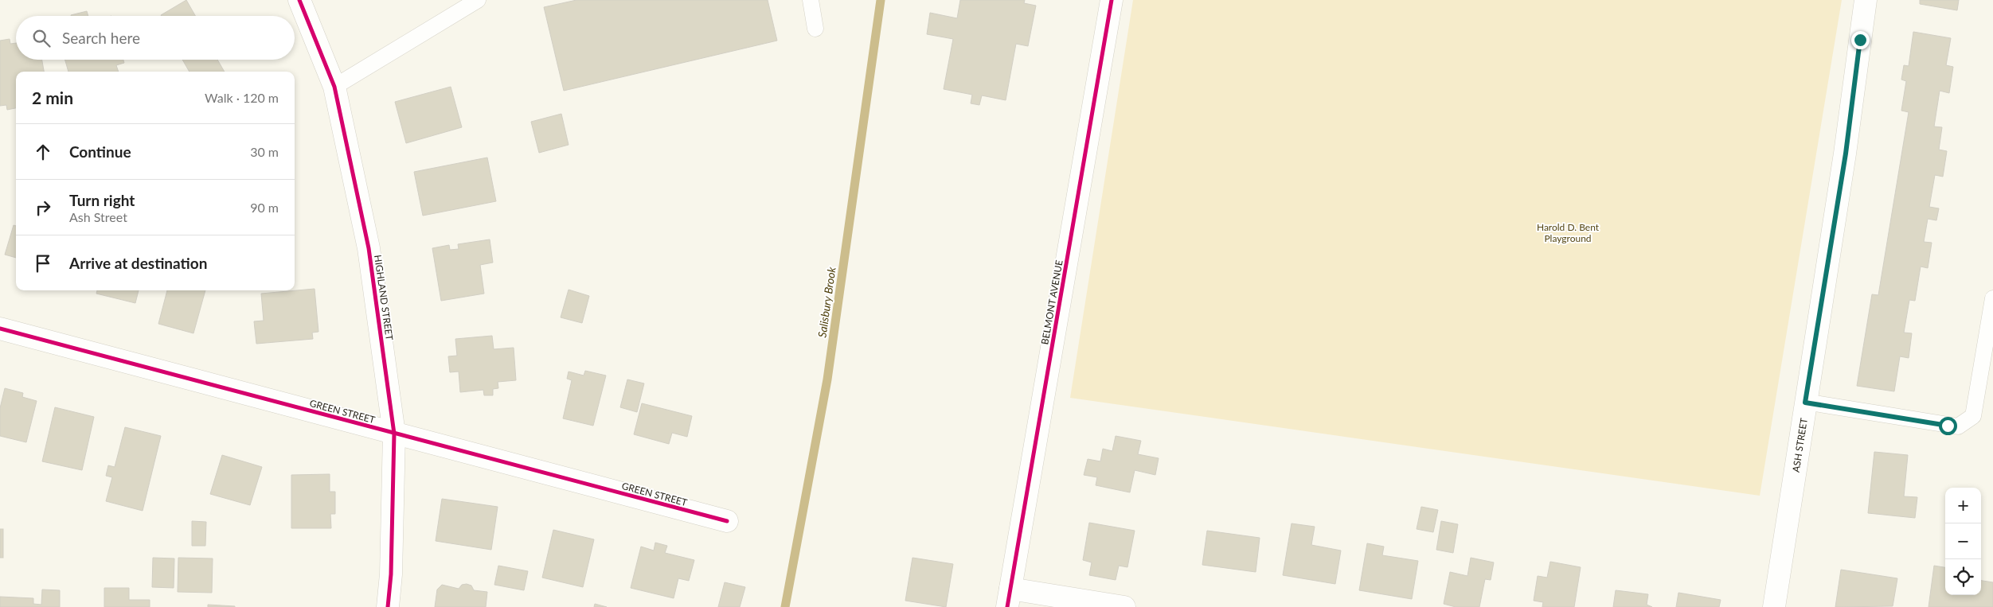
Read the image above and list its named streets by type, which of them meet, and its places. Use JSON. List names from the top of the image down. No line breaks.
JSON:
{"streets":{"street":["HIGHLAND STREET","BELMONT AVENUE","GREEN STREET","ASH STREET"]},"crossings":[["HIGHLAND STREET","GREEN STREET"]],"water":["Salisbury Brook"],"parks":["Harold D. Bent Playground"],"page":{"search":"Search here","heading":["2 min","Walk · 120 m"],"list":[["Continue","30 m"],["Turn right","Ash Street","90 m"],"Arrive at destination"],"map_buttons":["+","−"]}}
